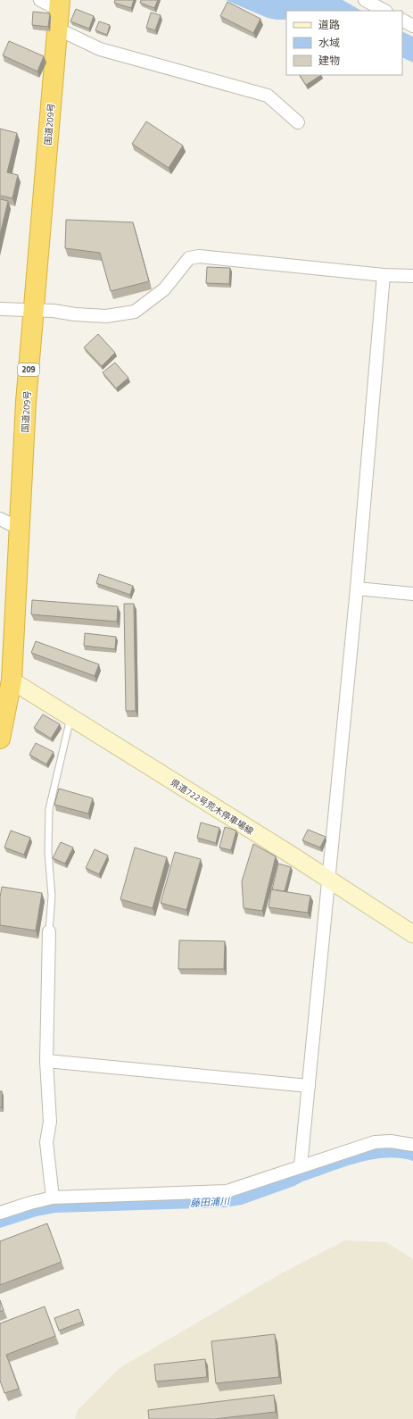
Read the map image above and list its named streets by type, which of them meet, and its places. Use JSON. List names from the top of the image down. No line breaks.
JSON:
{"streets":{"highway":["国道209号","209"],"main road":["県道722号荒木停車場線"]},"crossings":[["国道209号","県道722号荒木停車場線"]],"water":["藤田浦川"],"legend":["道路","水域","建物"]}
